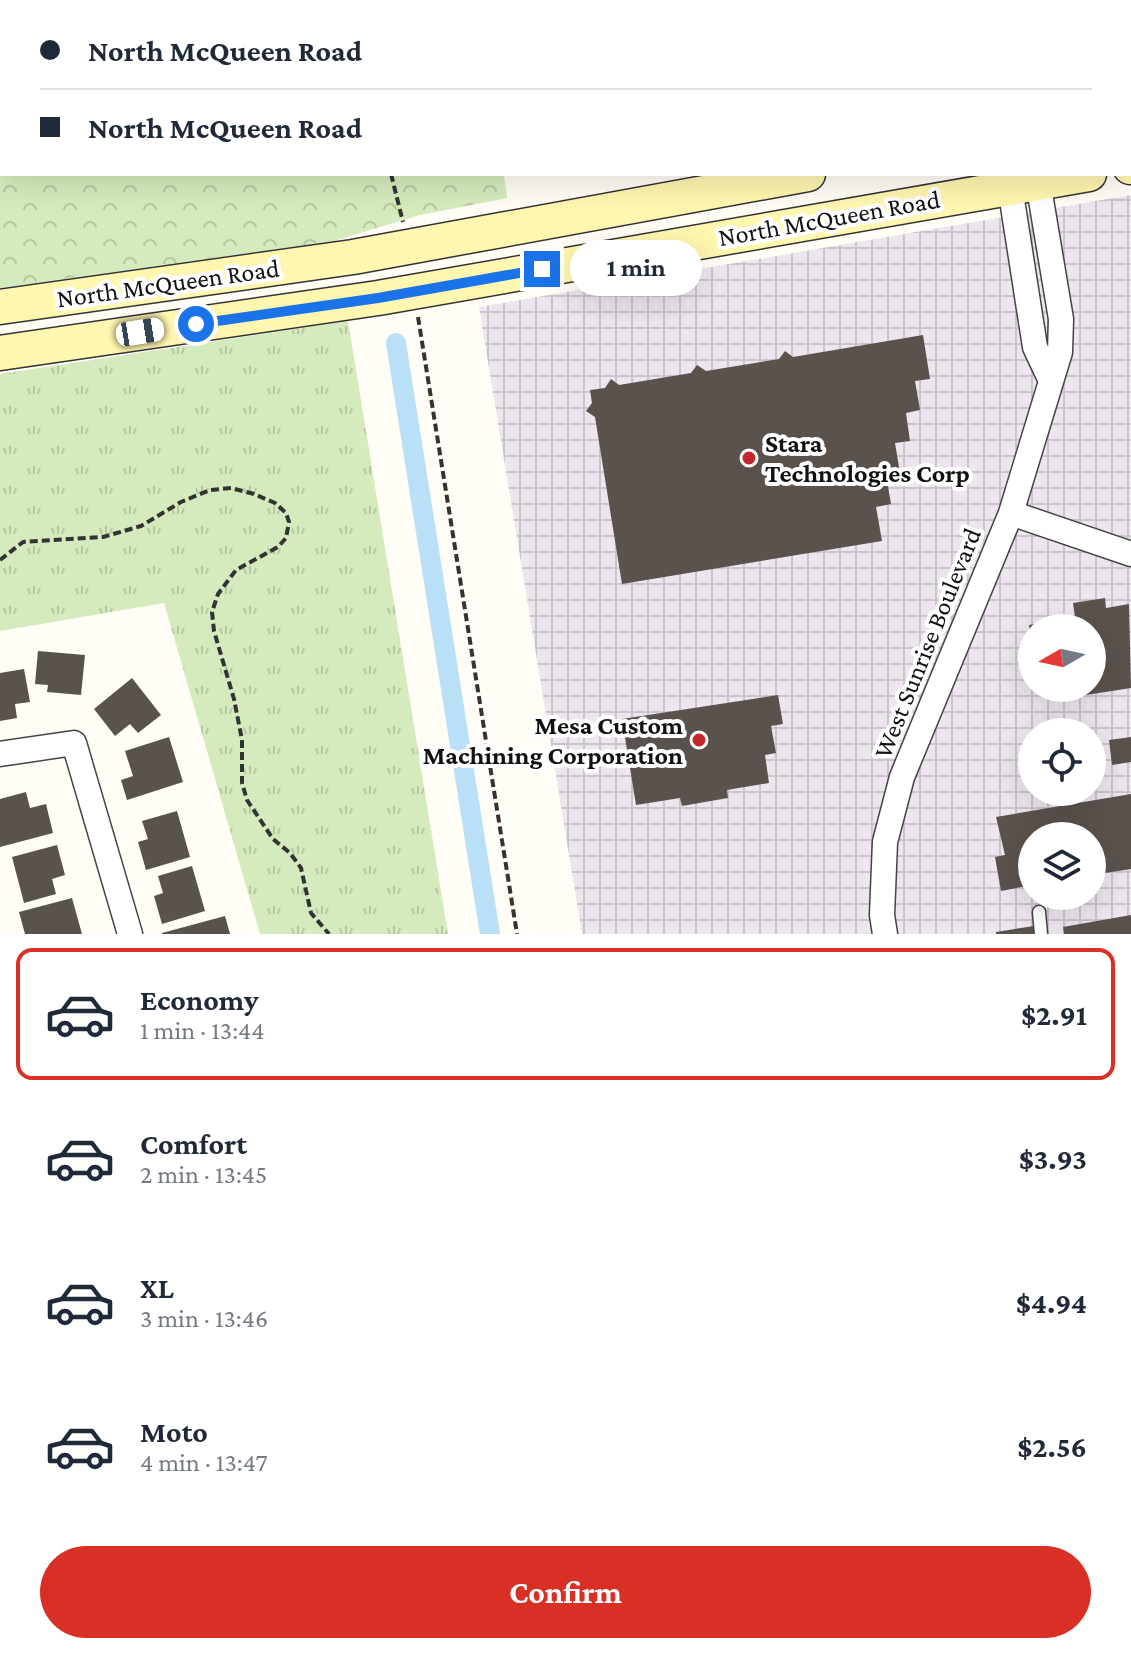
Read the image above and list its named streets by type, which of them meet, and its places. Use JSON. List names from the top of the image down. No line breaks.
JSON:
{"streets":{"main road":["North McQueen Road"],"street":["West Sunrise Boulevard"]},"crossings":[["North McQueen Road","West Sunrise Boulevard"]],"places":["Stara Technologies Corp","Mesa Custom Machining Corporation"],"north":"left","page":{"banner":["North McQueen Road","North McQueen Road"],"bubble":"1 min","list":[{"name":"Economy","note":"1 min · 13:44","value":"$2.91"},{"name":"Comfort","note":"2 min · 13:45","value":"$3.93"},{"name":"XL","note":"3 min · 13:46","value":"$4.94"},{"name":"Moto","note":"4 min · 13:47","value":"$2.56"}],"buttons":"Confirm"}}
